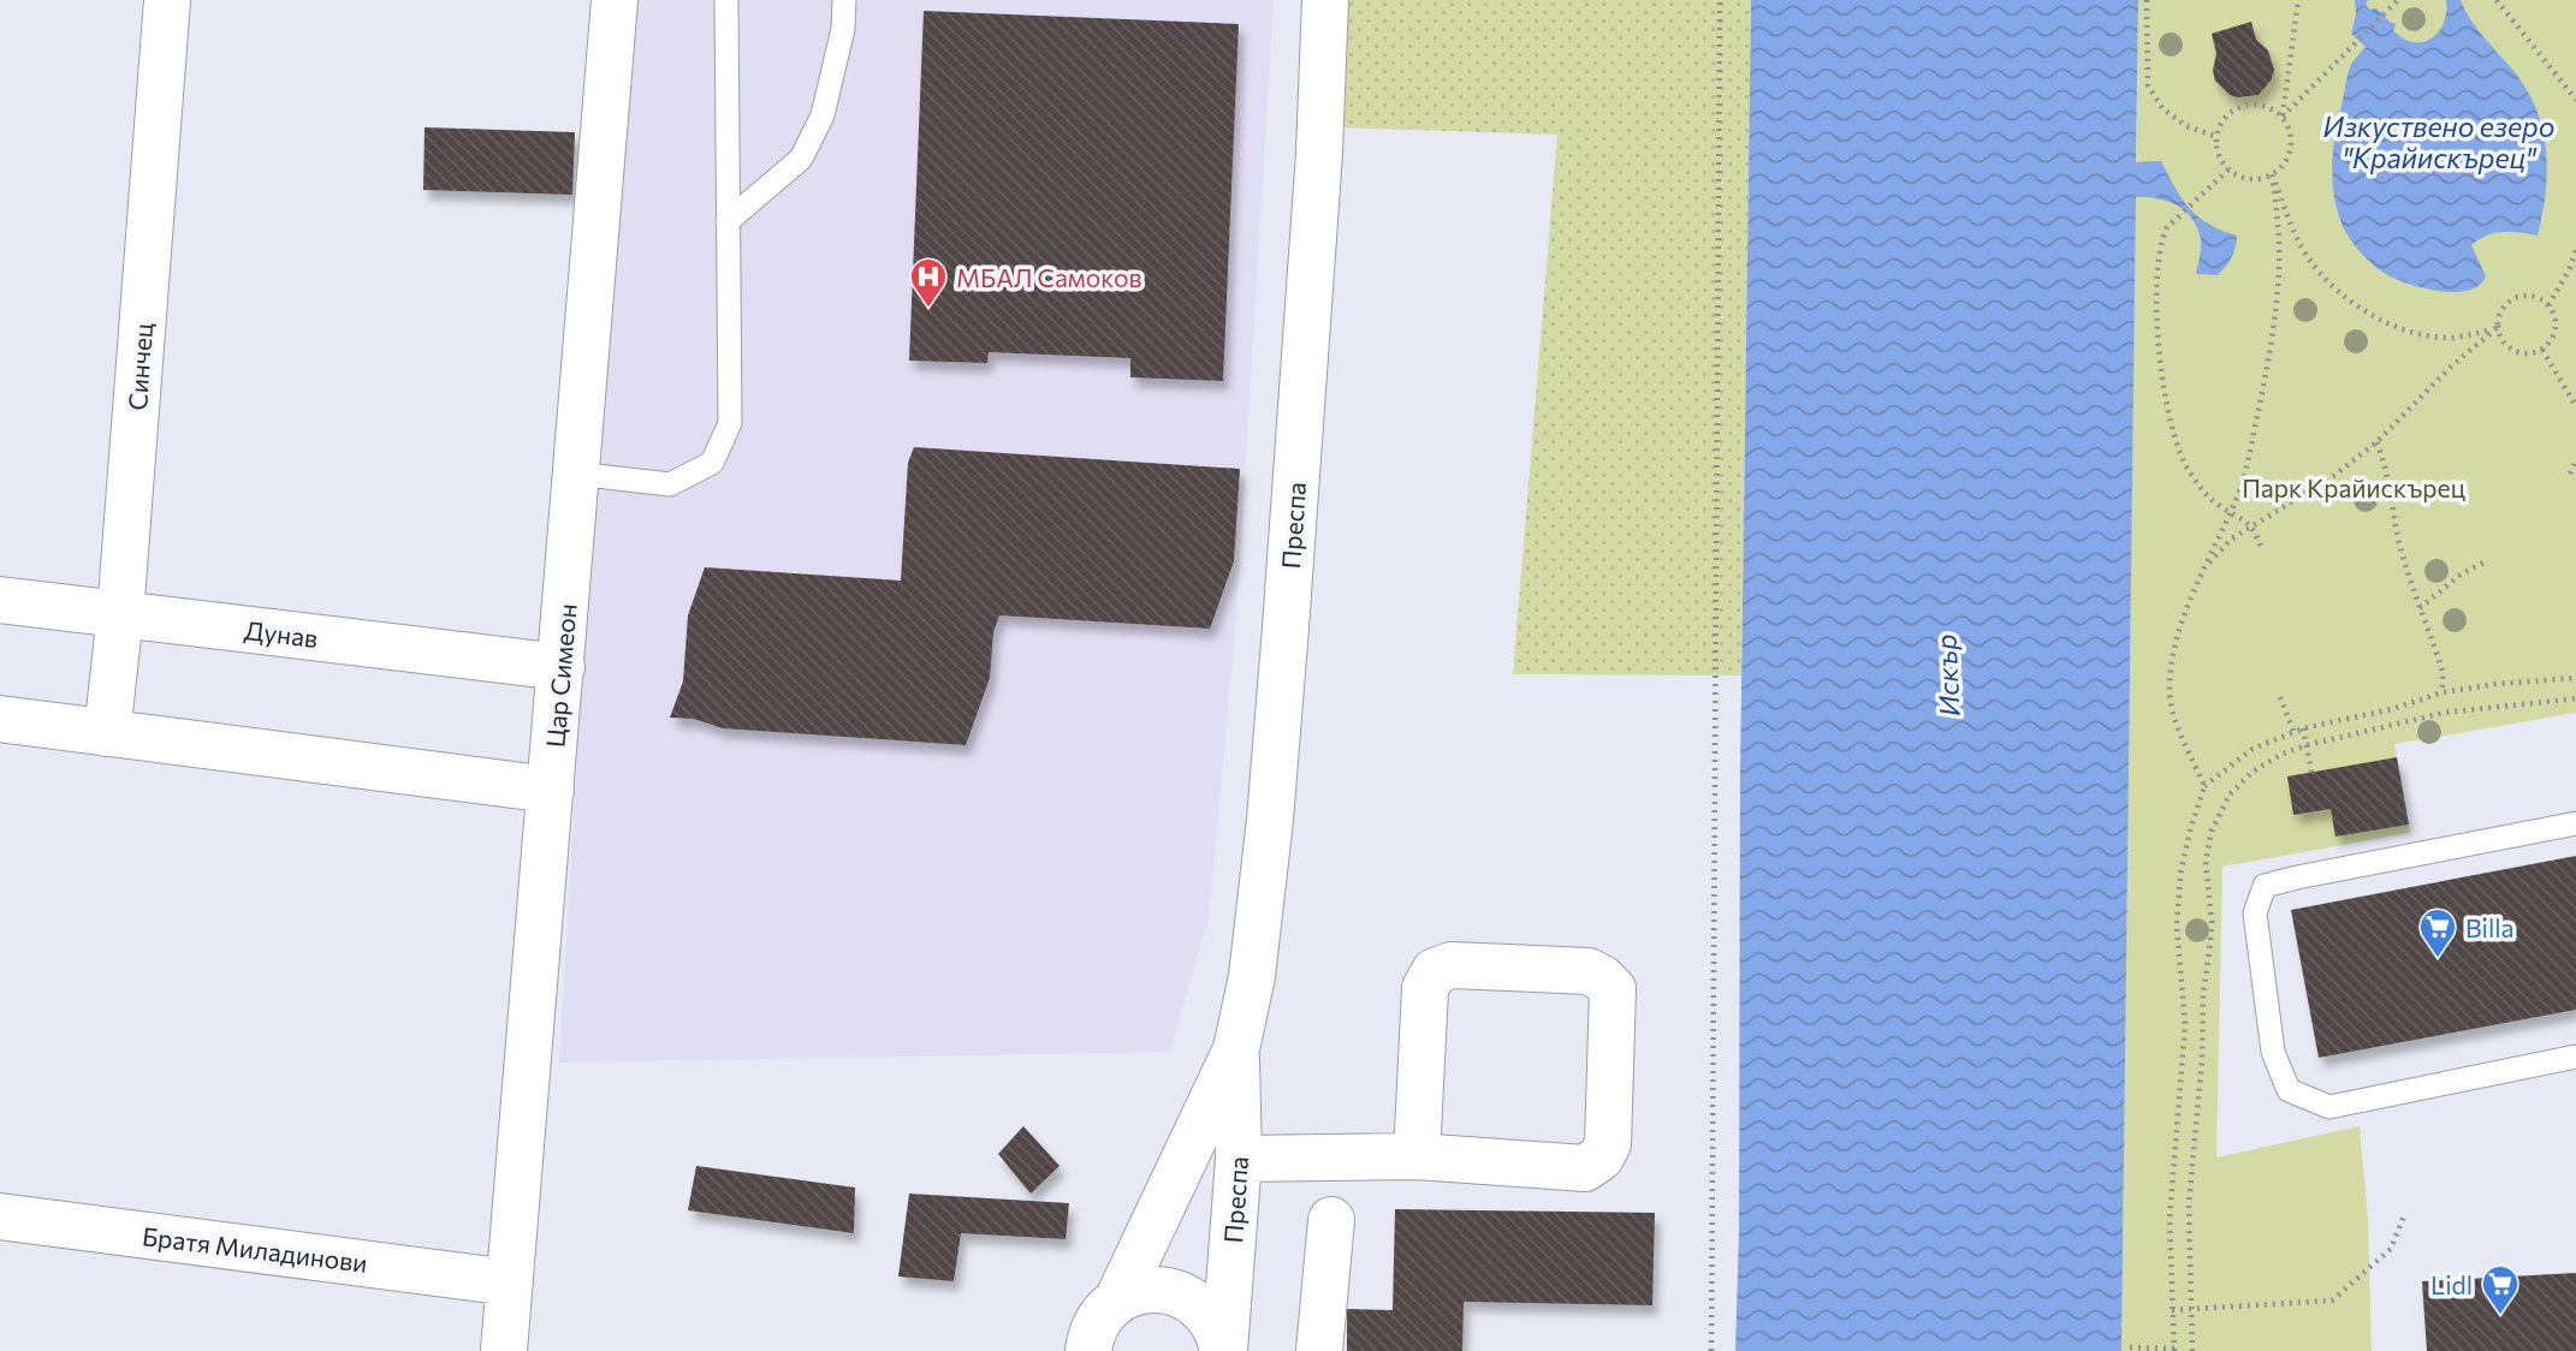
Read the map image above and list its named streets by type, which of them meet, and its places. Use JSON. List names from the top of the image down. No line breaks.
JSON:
{"streets":{"street":["Синчец","Преспа","Дунав","Цар Симеон","Братя Миладинови"]},"crossings":[["Синчец","Дунав"],["Дунав","Цар Симеон"],["Цар Симеон","Братя Миладинови"]],"water":["Изкуствено езеро \"Крайискърец\"","Искър"],"parks":["Парк Крайискърец"],"places":{"hospital":["МБАЛ Самоков"],"supermarket":["Billa","Lidl"]}}
